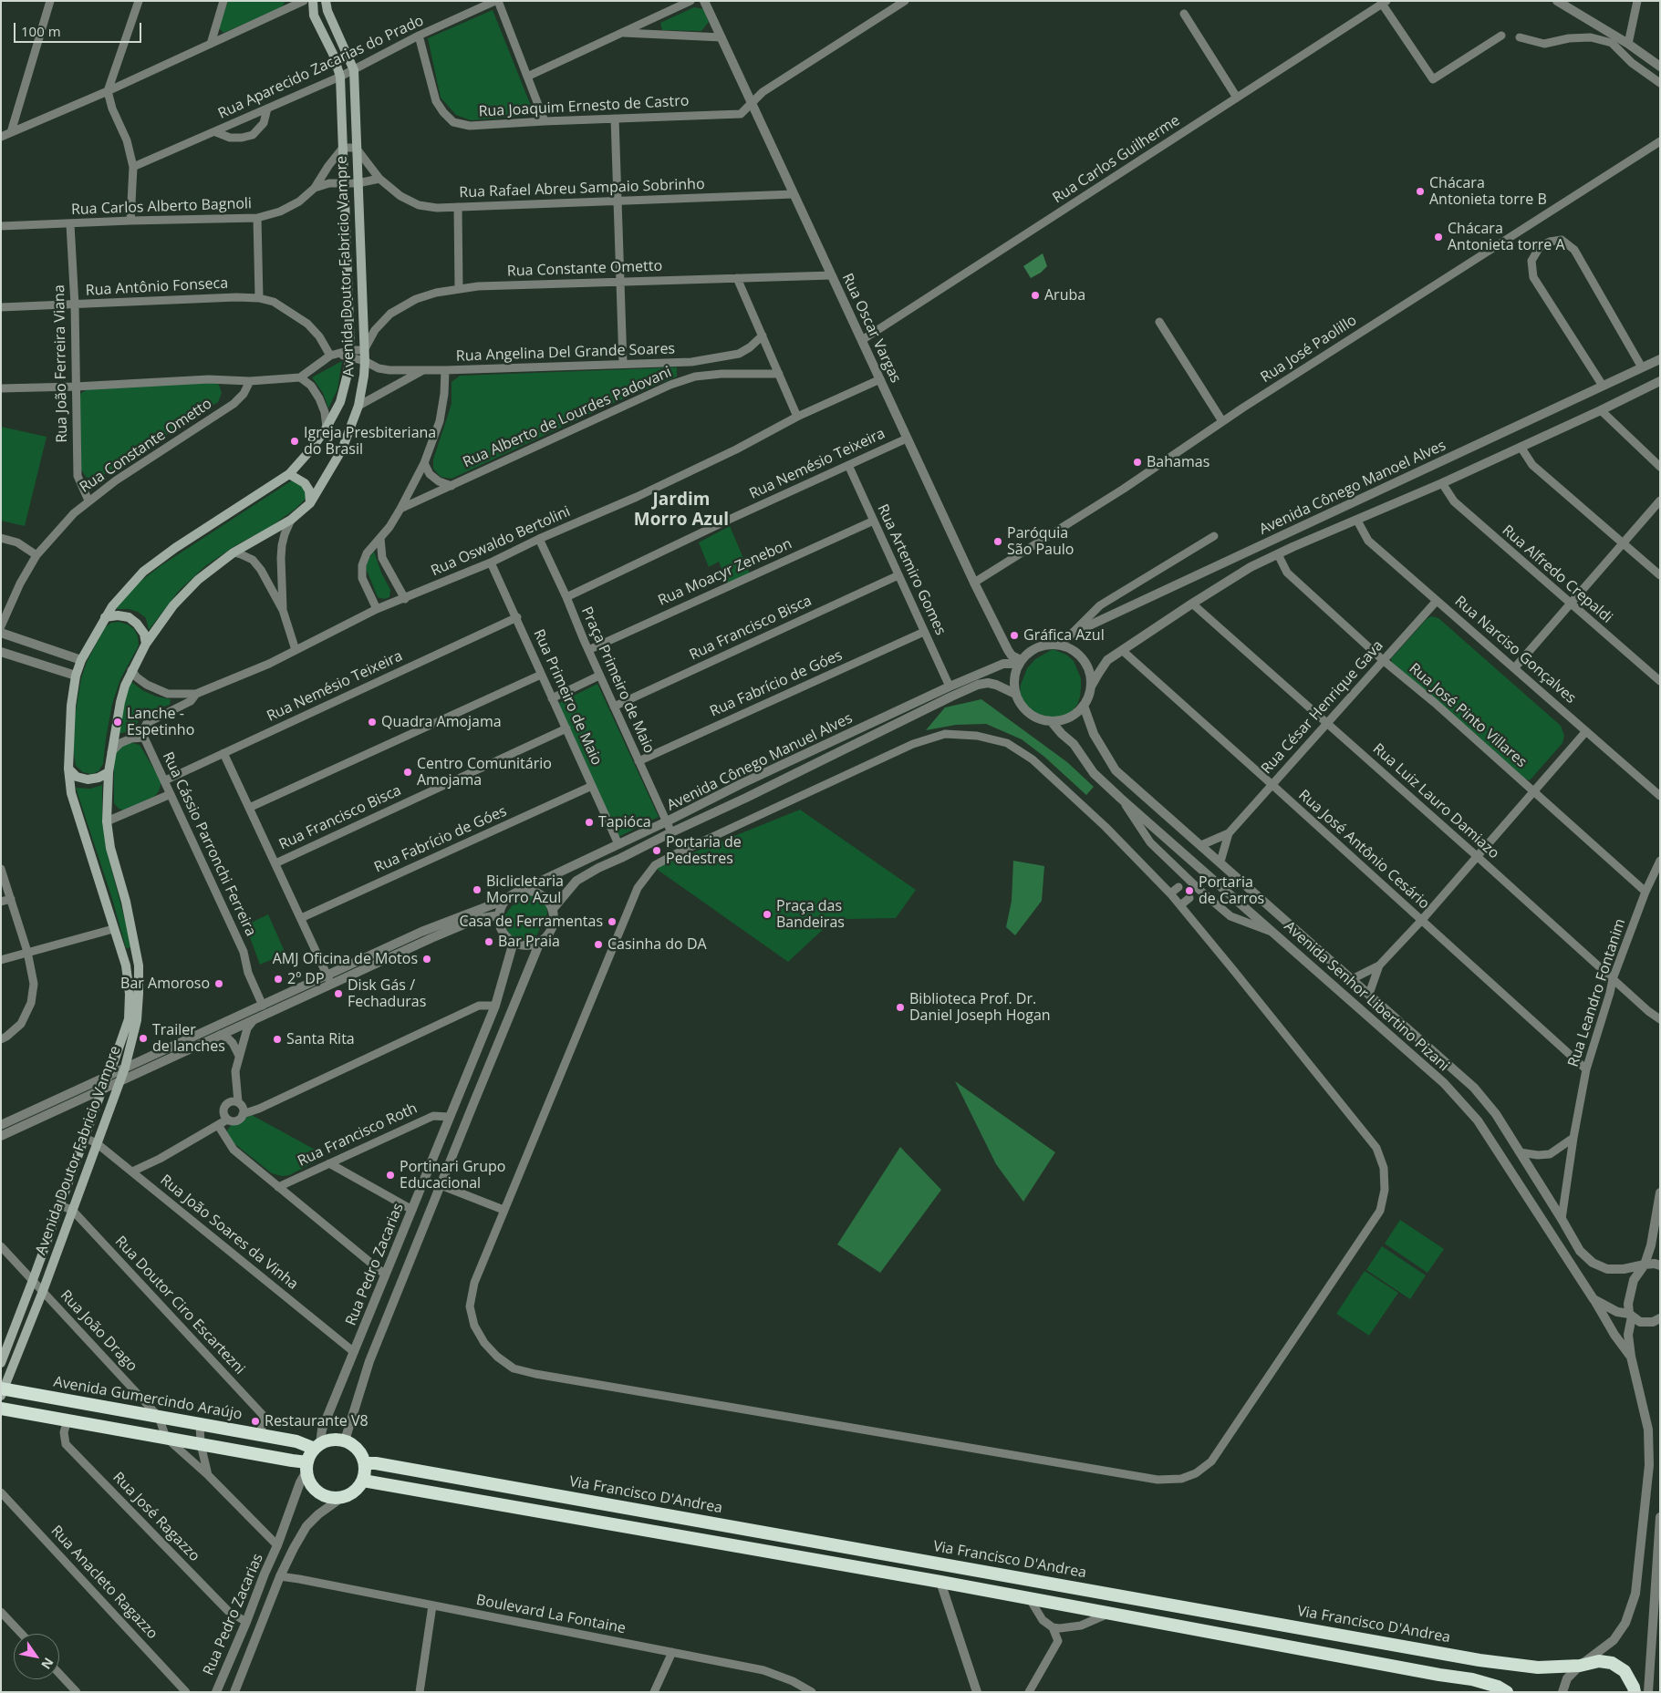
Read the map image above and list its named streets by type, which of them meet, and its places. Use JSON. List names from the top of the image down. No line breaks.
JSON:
{"streets":{"highway":["Avenida Gumercindo Araújo","Via Francisco D'Andrea"],"main road":["Avenida Doutor Fabricio Vampre"],"street":["Rua Aparecido Zacarias do Prado","Rua Joaquim Ernesto de Castro","Rua Carlos Guilherme","Rua Rafael Abreu Sampaio Sobrinho","Rua Carlos Alberto Bagnoli","Rua Constante Ometto","Rua Antônio Fonseca","Rua Oscar Vargas","Rua José Paolillo","Rua Angelina Del Grande Soares","Rua João Ferreira Viana","Rua Alberto de Lourdes Padovani","Rua Nemésio Teixeira","Avenida Cônego Manoel Alves","Rua Oswaldo Bertolini","Rua Artemiro Gomes","Rua Moacyr Zenebon","Rua Alfredo Crepaldi","Rua Francisco Bisca","Rua Narciso Gonçalves","Praça Primeiro de Maio","Rua Fabrício de Góes","Rua Primeiro de Maio","Rua César Henrique Gava","Rua José Pinto Villares","Avenida Cônego Manuel Alves","Rua Luiz Lauro Damiazo","Rua Cássio Parronchi Ferreira","Rua José Antônio Cesário","Rua Leandro Fontanim","Avenida Senhor Libertino Pizani","Rua Francisco Roth","Rua João Soares da Vinha","Rua Pedro Zacarias","Rua Doutor Ciro Escartezni","Rua João Drago","Rua José Ragazzo","Rua Anacleto Ragazzo","Boulevard La Fontaine"]},"crossings":[["Rua Aparecido Zacarias do Prado","Rua Joaquim Ernesto de Castro"],["Rua Aparecido Zacarias do Prado","Avenida Doutor Fabricio Vampre"],["Rua Joaquim Ernesto de Castro","Rua Oscar Vargas"],["Rua Carlos Guilherme","Rua Oscar Vargas"],["Rua Rafael Abreu Sampaio Sobrinho","Avenida Doutor Fabricio Vampre"],["Rua Rafael Abreu Sampaio Sobrinho","Rua Oscar Vargas"],["Rua Carlos Alberto Bagnoli","Avenida Doutor Fabricio Vampre"],["Rua Carlos Alberto Bagnoli","Rua João Ferreira Viana"],["Avenida Doutor Fabricio Vampre","Rua Constante Ometto"],["Avenida Doutor Fabricio Vampre","Rua Angelina Del Grande Soares"],["Avenida Doutor Fabricio Vampre","Rua Oswaldo Bertolini"],["Avenida Doutor Fabricio Vampre","Avenida Cônego Manuel Alves"],["Avenida Doutor Fabricio Vampre","Rua João Soares da Vinha"],["Avenida Doutor Fabricio Vampre","Rua Doutor Ciro Escartezni"],["Avenida Doutor Fabricio Vampre","Rua João Drago"],["Avenida Doutor Fabricio Vampre","Avenida Gumercindo Araújo"],["Rua Constante Ometto","Rua Oscar Vargas"],["Rua Constante Ometto","Rua João Ferreira Viana"],["Rua Antônio Fonseca","Rua João Ferreira Viana"],["Rua Oscar Vargas","Rua José Paolillo"],["Rua Oscar Vargas","Rua Nemésio Teixeira"],["Rua Oscar Vargas","Avenida Cônego Manoel Alves"],["Rua Oscar Vargas","Rua Oswaldo Bertolini"],["Rua Oscar Vargas","Avenida Cônego Manuel Alves"],["Rua Oscar Vargas","Avenida Senhor Libertino Pizani"],["Rua Nemésio Teixeira","Rua Artemiro Gomes"],["Rua Nemésio Teixeira","Praça Primeiro de Maio"],["Rua Nemésio Teixeira","Rua Primeiro de Maio"],["Rua Nemésio Teixeira","Rua Cássio Parronchi Ferreira"],["Avenida Cônego Manoel Alves","Rua Alfredo Crepaldi"],["Avenida Cônego Manoel Alves","Rua Narciso Gonçalves"],["Avenida Cônego Manoel Alves","Rua José Pinto Villares"],["Avenida Cônego Manoel Alves","Avenida Cônego Manuel Alves"],["Avenida Cônego Manoel Alves","Rua Luiz Lauro Damiazo"],["Avenida Cônego Manoel Alves","Rua José Antônio Cesário"],["Avenida Cônego Manoel Alves","Avenida Senhor Libertino Pizani"],["Rua Oswaldo Bertolini","Praça Primeiro de Maio"],["Rua Oswaldo Bertolini","Rua Primeiro de Maio"],["Rua Artemiro Gomes","Rua Moacyr Zenebon"],["Rua Artemiro Gomes","Rua Francisco Bisca"],["Rua Artemiro Gomes","Rua Fabrício de Góes"],["Rua Artemiro Gomes","Avenida Cônego Manuel Alves"],["Rua Moacyr Zenebon","Praça Primeiro de Maio"],["Rua Francisco Bisca","Praça Primeiro de Maio"],["Rua Francisco Bisca","Rua Primeiro de Maio"],["Rua Narciso Gonçalves","Rua César Henrique Gava"],["Praça Primeiro de Maio","Rua Fabrício de Góes"],["Praça Primeiro de Maio","Avenida Cônego Manuel Alves"],["Rua Fabrício de Góes","Rua Primeiro de Maio"],["Rua Primeiro de Maio","Avenida Cônego Manuel Alves"],["Rua César Henrique Gava","Rua José Pinto Villares"],["Rua César Henrique Gava","Rua Luiz Lauro Damiazo"],["Rua César Henrique Gava","Rua José Antônio Cesário"],["Rua César Henrique Gava","Avenida Senhor Libertino Pizani"],["Rua José Pinto Villares","Rua Leandro Fontanim"],["Avenida Cônego Manuel Alves","Rua Cássio Parronchi Ferreira"],["Avenida Cônego Manuel Alves","Avenida Senhor Libertino Pizani"],["Avenida Cônego Manuel Alves","Rua Pedro Zacarias"],["Rua Luiz Lauro Damiazo","Rua Leandro Fontanim"],["Rua José Antônio Cesário","Rua Leandro Fontanim"],["Rua Leandro Fontanim","Avenida Senhor Libertino Pizani"],["Rua Francisco Roth","Rua Pedro Zacarias"],["Rua João Soares da Vinha","Rua Pedro Zacarias"],["Rua Pedro Zacarias","Rua João Drago"],["Rua Pedro Zacarias","Avenida Gumercindo Araújo"],["Rua Pedro Zacarias","Via Francisco D'Andrea"],["Rua Pedro Zacarias","Rua José Ragazzo"],["Rua Pedro Zacarias","Boulevard La Fontaine"],["Rua Doutor Ciro Escartezni","Avenida Gumercindo Araújo"],["Rua João Drago","Avenida Gumercindo Araújo"],["Avenida Gumercindo Araújo","Via Francisco D'Andrea"]],"districts":["Jardim Morro Azul"],"places":["Chácara Antonieta torre B","Chácara Antonieta torre A","Aruba","Igreja Presbiteriana do Brasil","Bahamas","Paróquia São Paulo","Gráfica Azul","Lanche - Espetinho","Quadra Amojama","Centro Comunitário Amojama","Tapióca","Portaria de Pedestres","Biclicletaria Morro Azul","Portaria de Carros","Praça das Bandeiras","Casa de Ferramentas","Bar Praia","Casinha do DA","AMJ Oficina de Motos","2º DP","Bar Amoroso","Disk Gás / Fechaduras","Biblioteca Prof. Dr. Daniel Joseph Hogan","Trailer de lanches","Santa Rita","Portinari Grupo Educacional","Restaurante V8"],"scale_bar":"100 m","north":"bottom right"}
